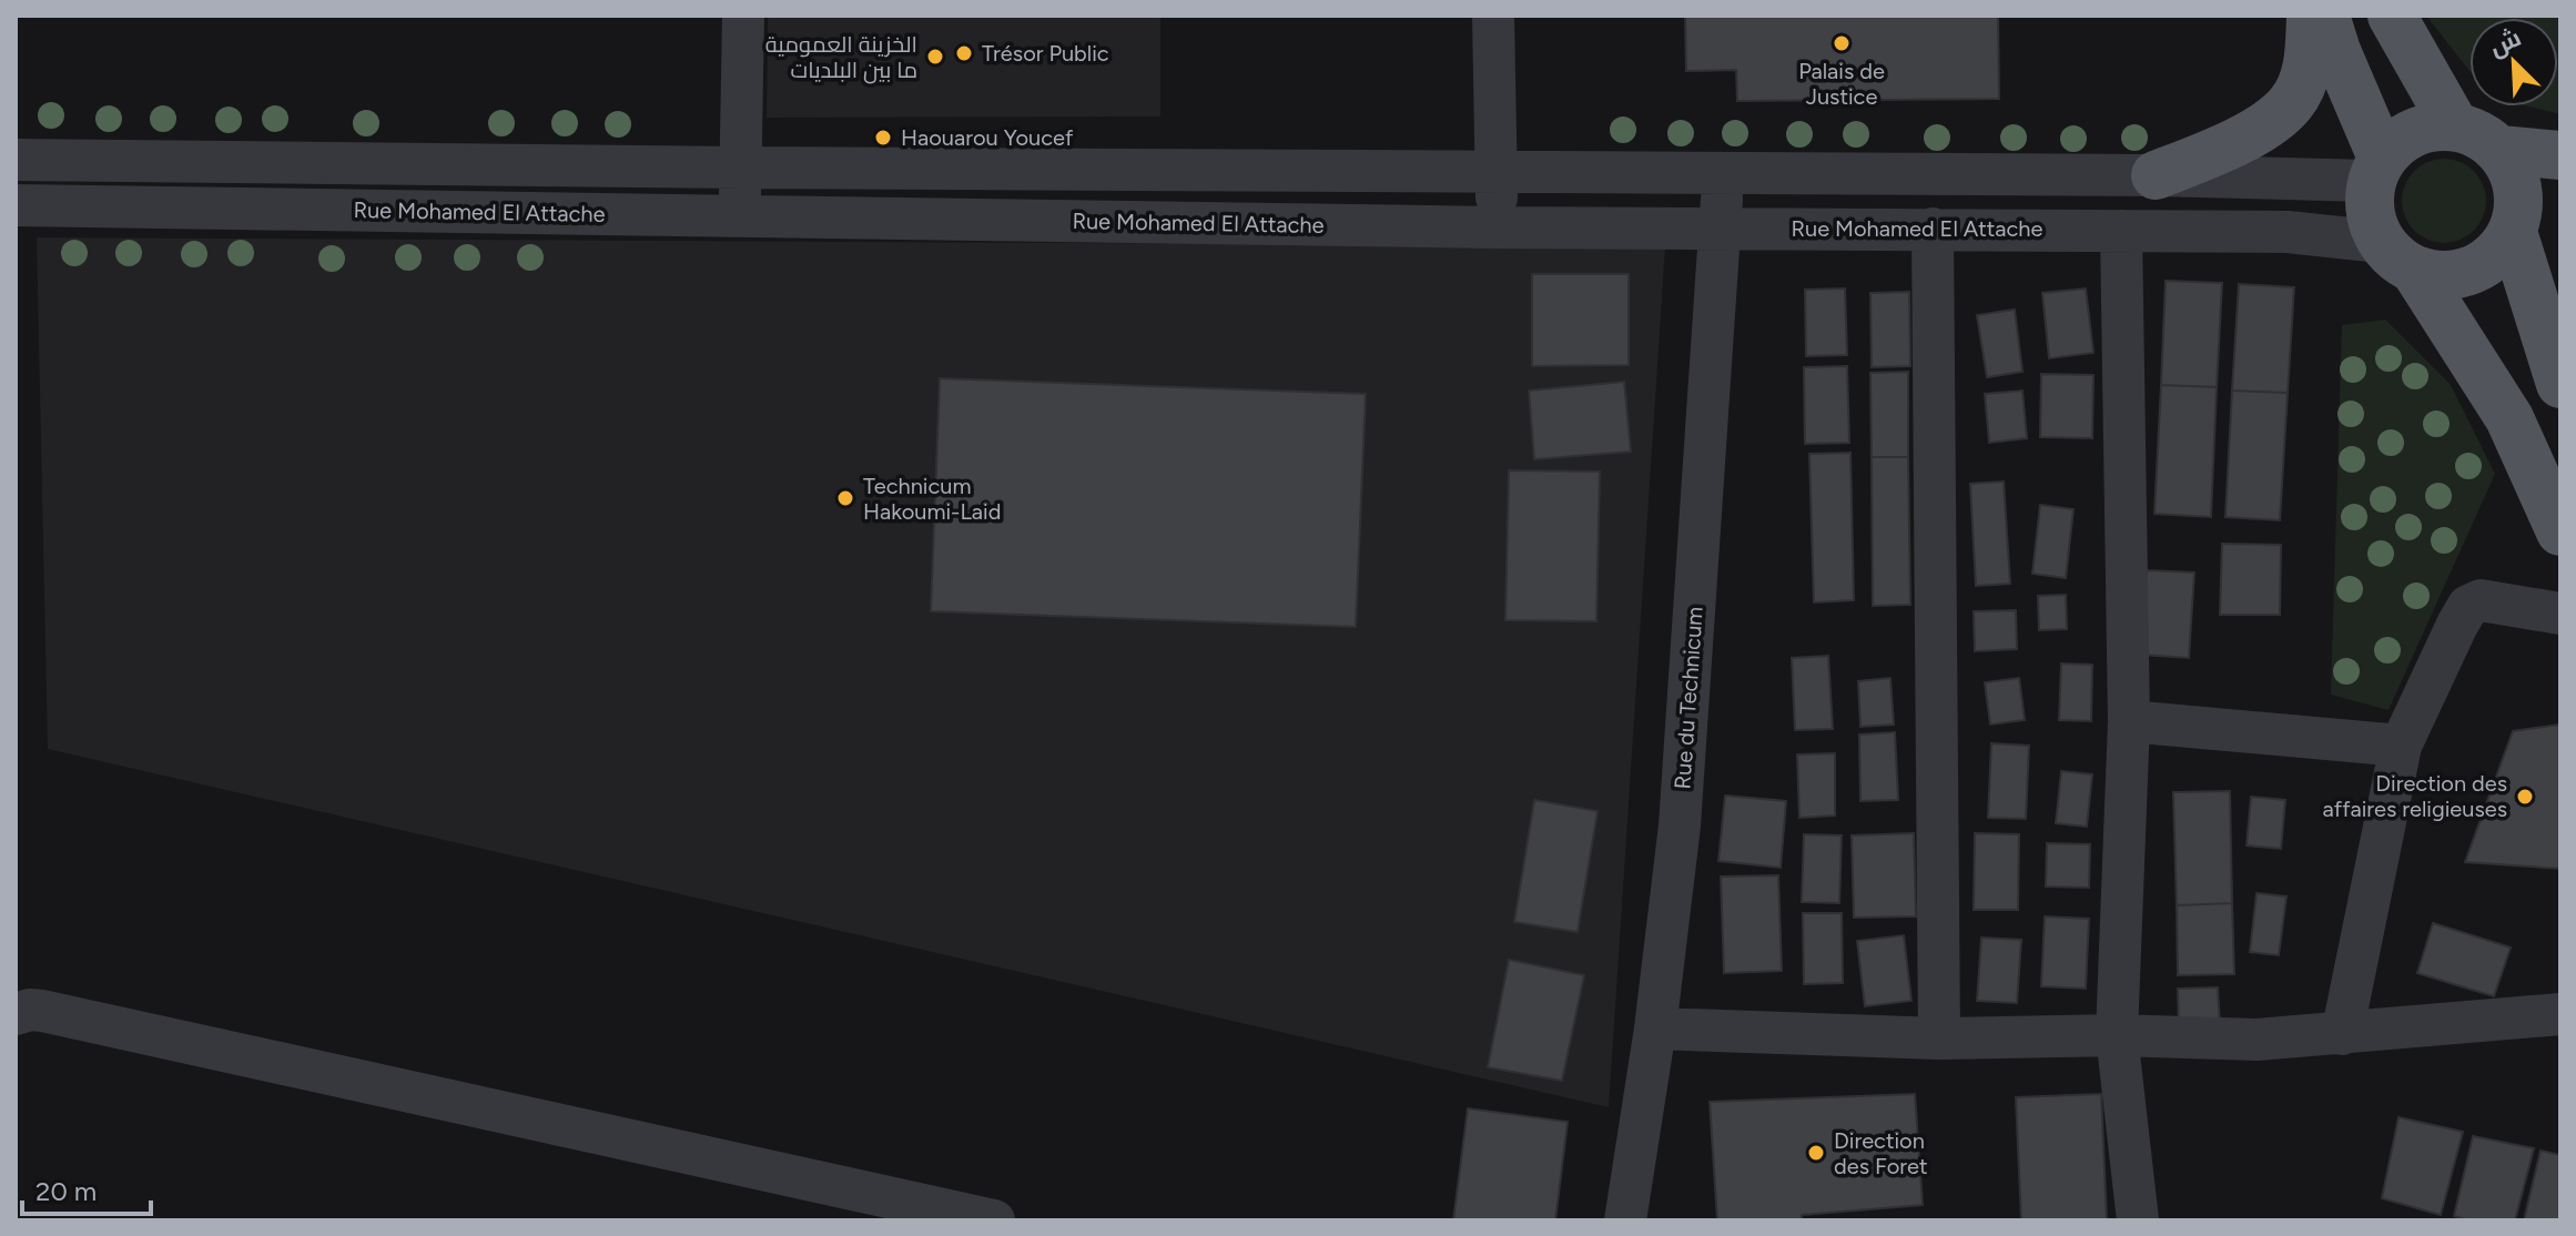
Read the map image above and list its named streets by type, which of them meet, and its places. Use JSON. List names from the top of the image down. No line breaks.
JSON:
{"streets":{"street":["Rue Mohamed El Attache","Rue du Technicum"]},"crossings":[["Rue Mohamed El Attache","Rue du Technicum"]],"places":["Palais de Justice","Trésor Public","الخزينة العمومية ما بين البلديات","Haouarou Youcef","Technicum Hakoumi-Laid","Direction des affaires religieuses","Direction des Foret"],"scale_bar":"20 m","north":"top left"}
